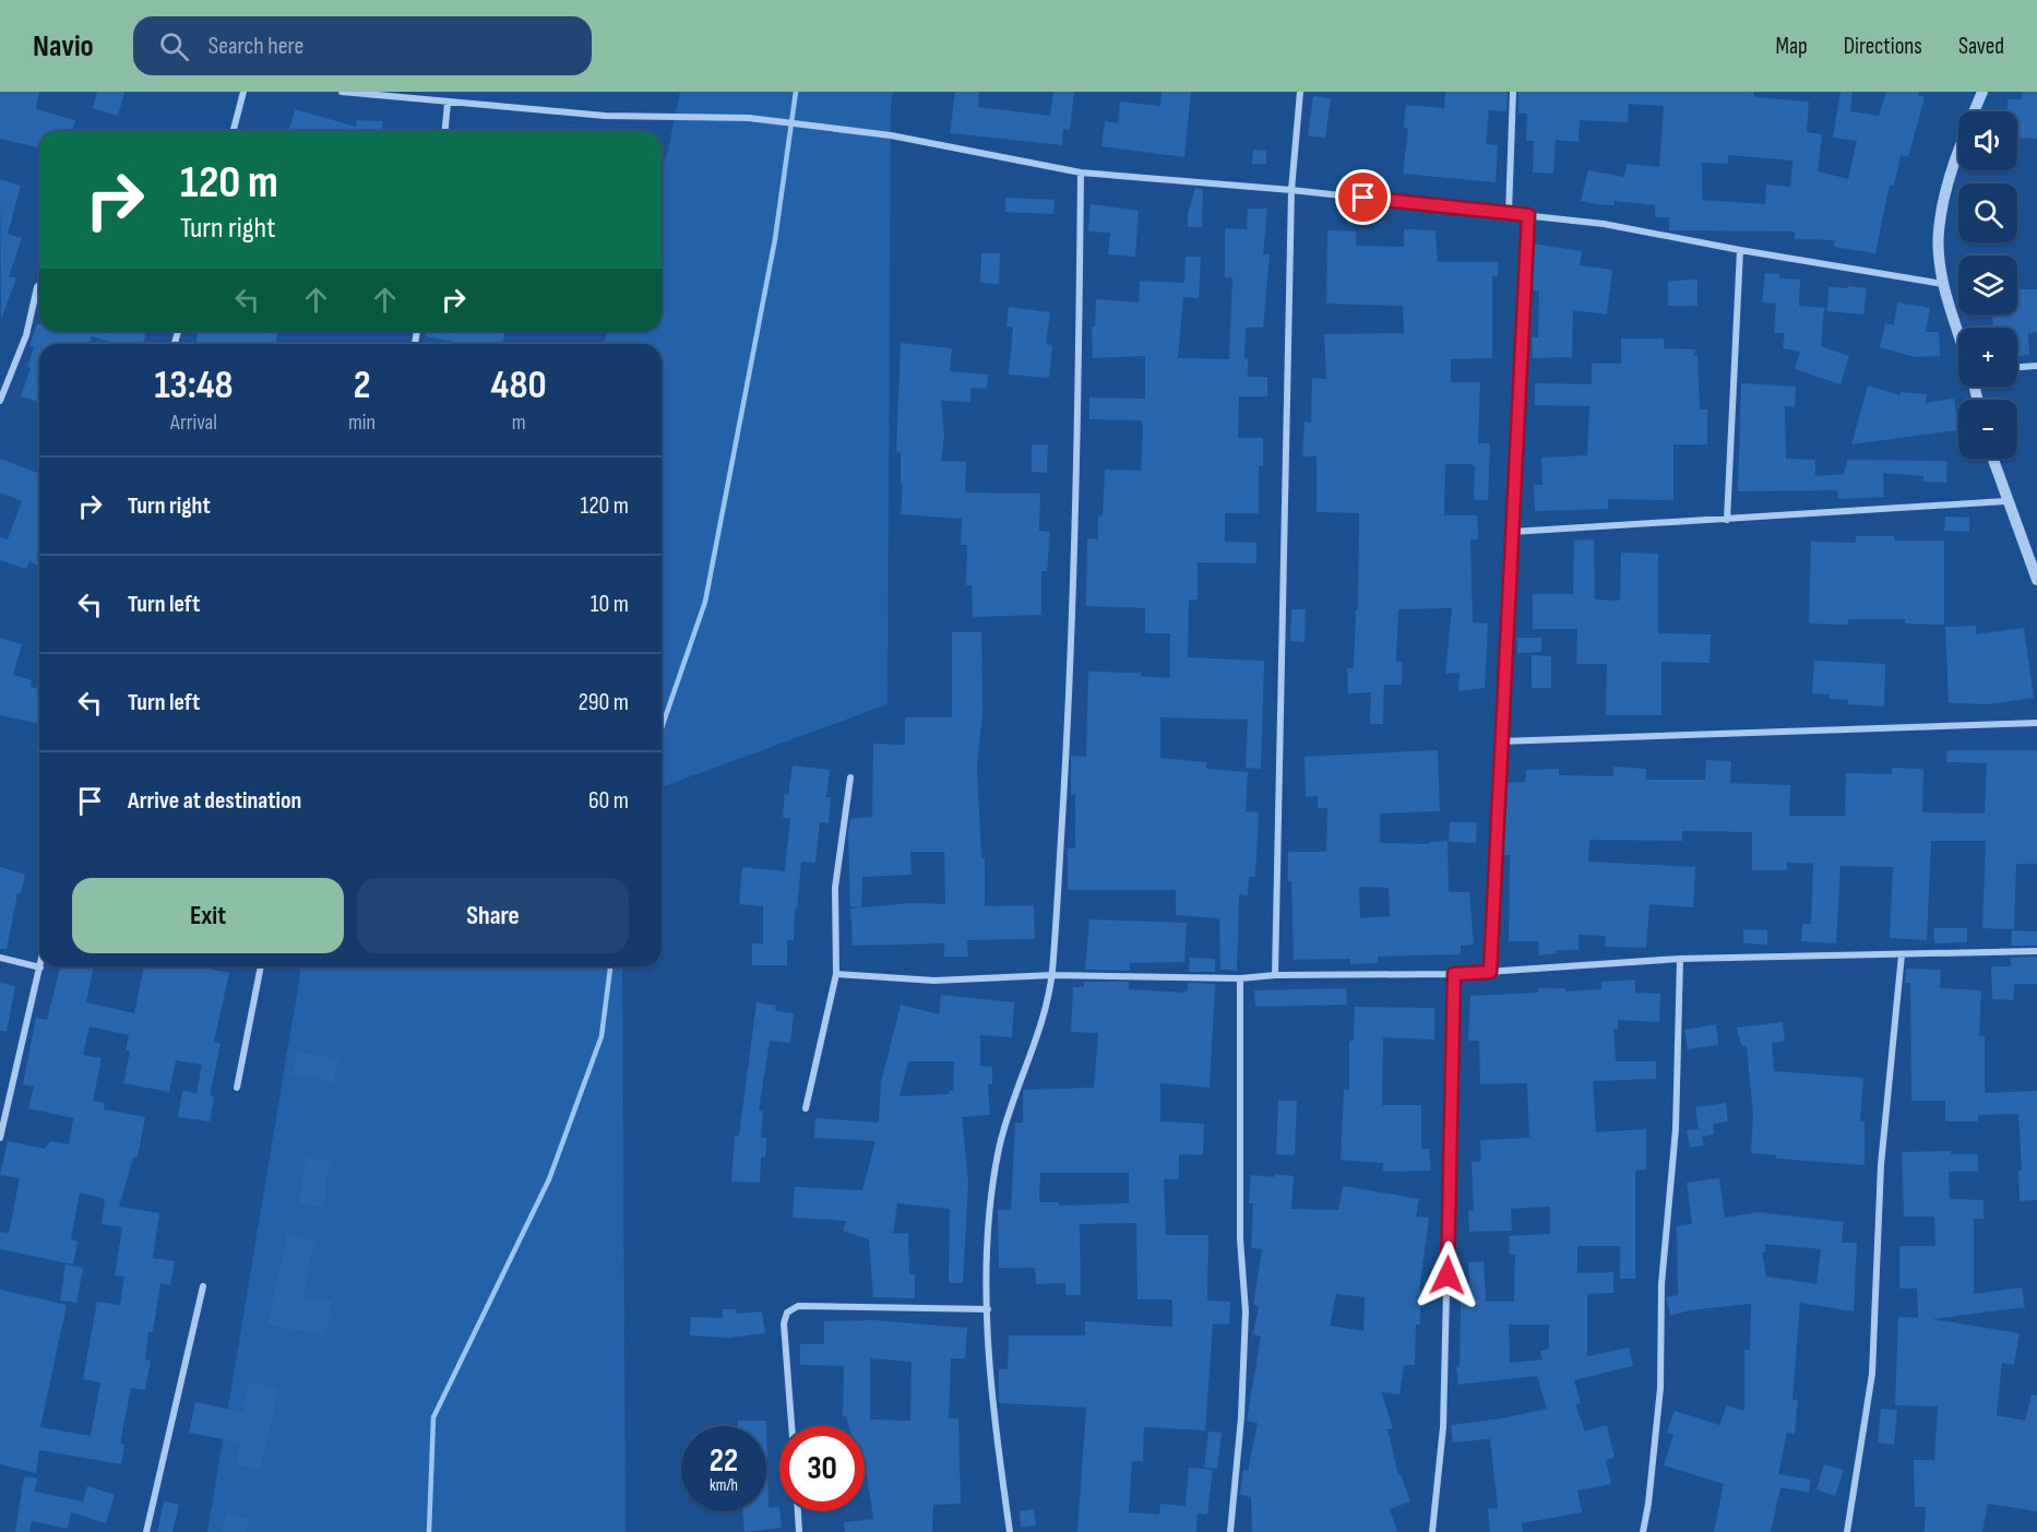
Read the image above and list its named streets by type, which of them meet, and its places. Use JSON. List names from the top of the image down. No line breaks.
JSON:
{"page":{"header":"Navio","search":"Search here","nav":["Map","Directions","Saved"],"map_buttons":["+","−"],"turn":["120 m","Turn right"],"eta":["13:48","Arrival","2","min","480","m"],"list":[{"name":"Turn right","value":"120 m"},{"name":"Turn left","value":"10 m"},{"name":"Turn left","value":"290 m"},{"name":"Arrive at destination","value":"60 m"}],"buttons":["Exit","Share"],"speed":"22 km/h","limit":"30"}}
